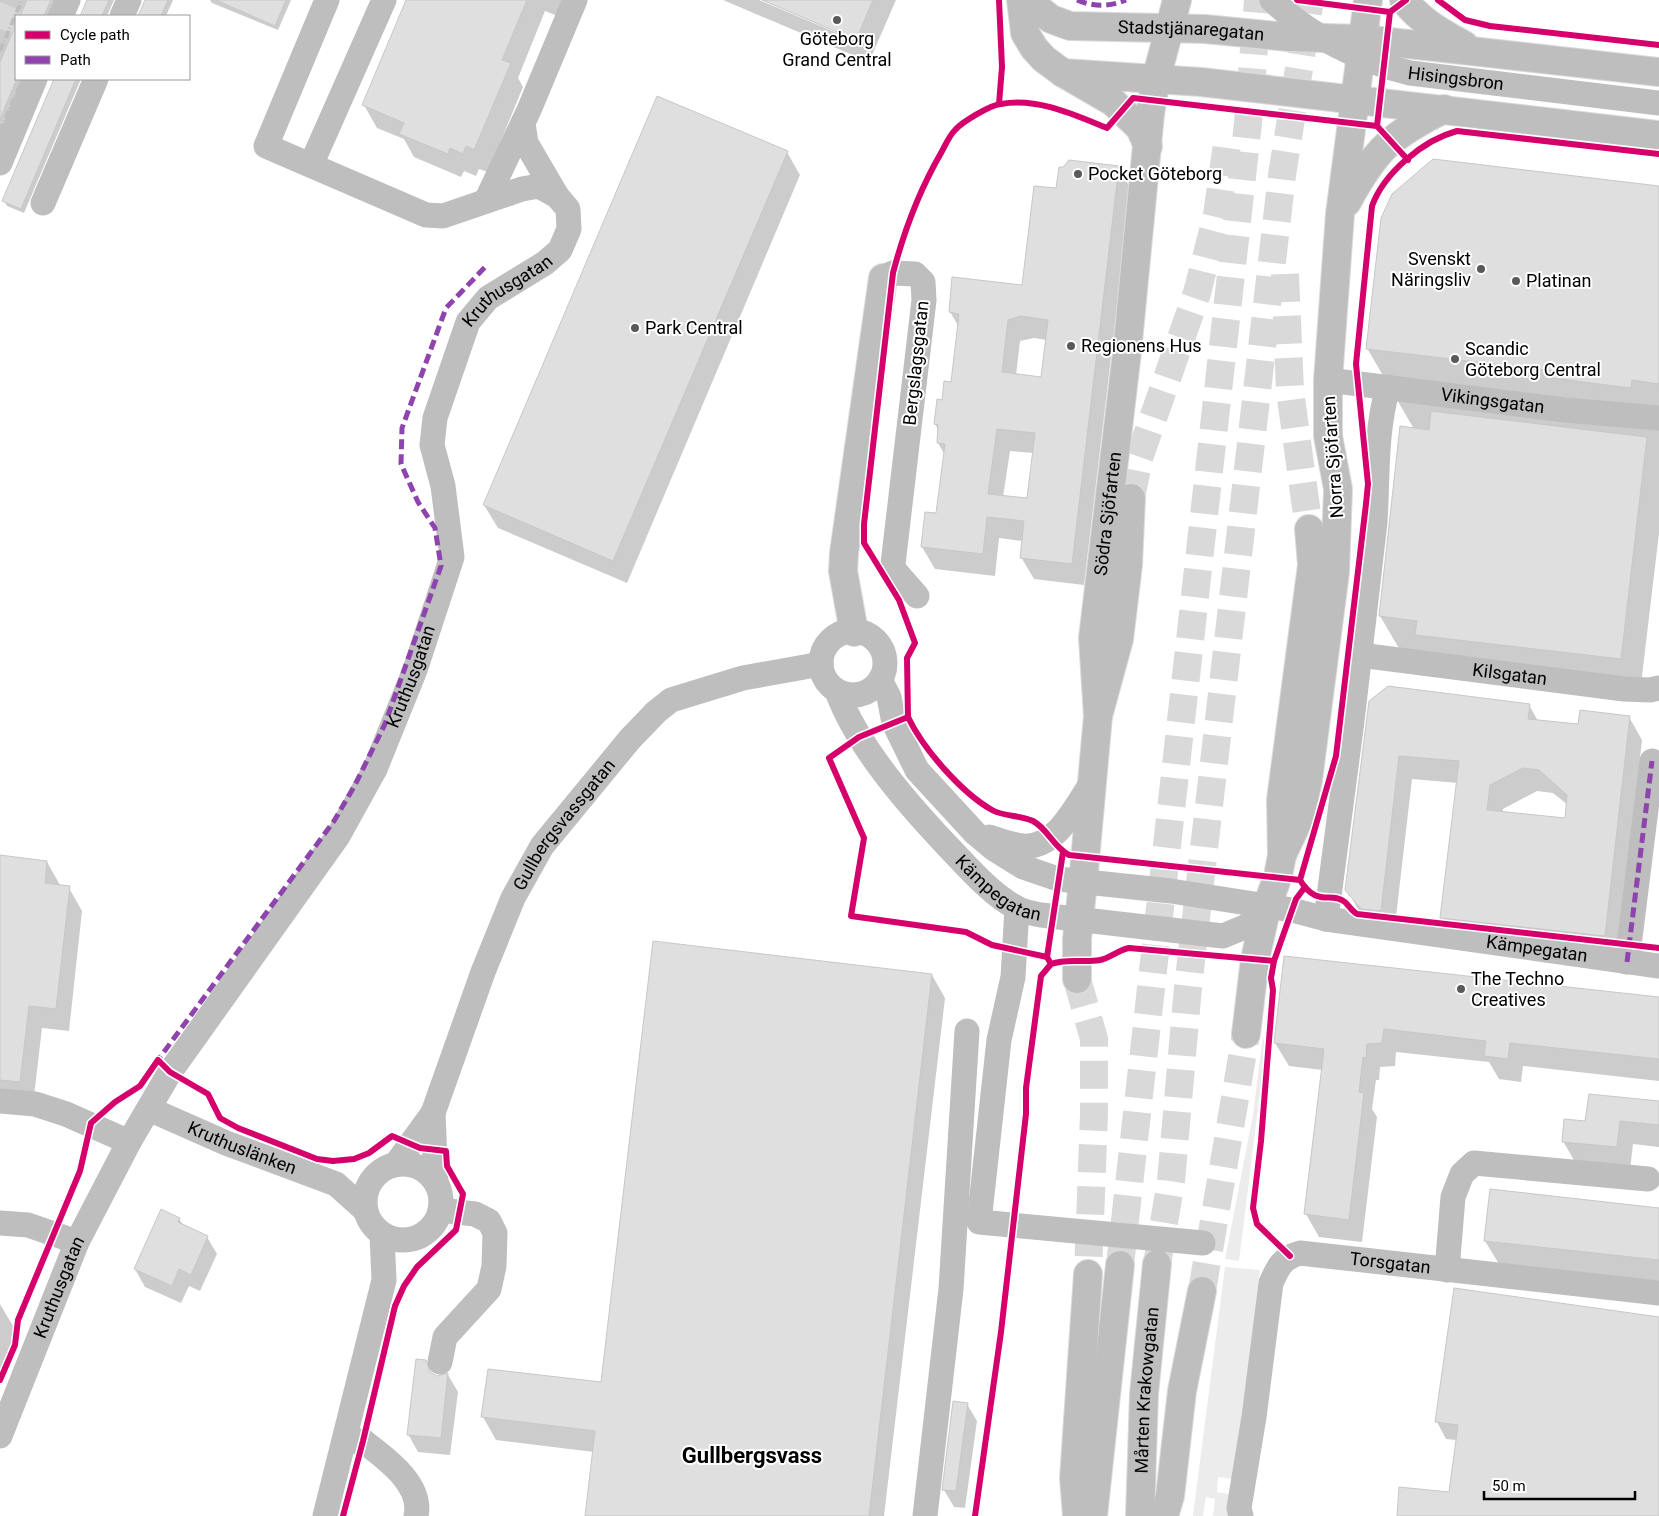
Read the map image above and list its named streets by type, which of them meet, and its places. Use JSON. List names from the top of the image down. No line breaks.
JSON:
{"streets":{"main road":["Stadstjänaregatan","Hisingsbron","Bergslagsgatan","Norra Sjöfarten","Södra Sjöfarten","Mårten Krakowgatan"],"street":["Kruthusgatan","Vikingsgatan","Kilsgatan","Gullbergsvassgatan","Kämpegatan","Kruthuslänken","Torsgatan"]},"crossings":[["Stadstjänaregatan","Hisingsbron"],["Stadstjänaregatan","Norra Sjöfarten"],["Stadstjänaregatan","Södra Sjöfarten"],["Hisingsbron","Norra Sjöfarten"],["Kruthusgatan","Kruthuslänken"],["Bergslagsgatan","Gullbergsvassgatan"],["Bergslagsgatan","Kämpegatan"],["Vikingsgatan","Norra Sjöfarten"],["Norra Sjöfarten","Kämpegatan"],["Södra Sjöfarten","Kämpegatan"],["Gullbergsvassgatan","Kämpegatan"],["Gullbergsvassgatan","Kruthuslänken"]],"districts":["Gullbergsvass"],"places":["Göteborg Grand Central","Pocket Göteborg","Svenskt Näringsliv","Platinan","Park Central","Regionens Hus","Scandic Göteborg Central","The Techno Creatives"],"legend":["Cycle path","Path"],"scale_bar":"50 m"}
